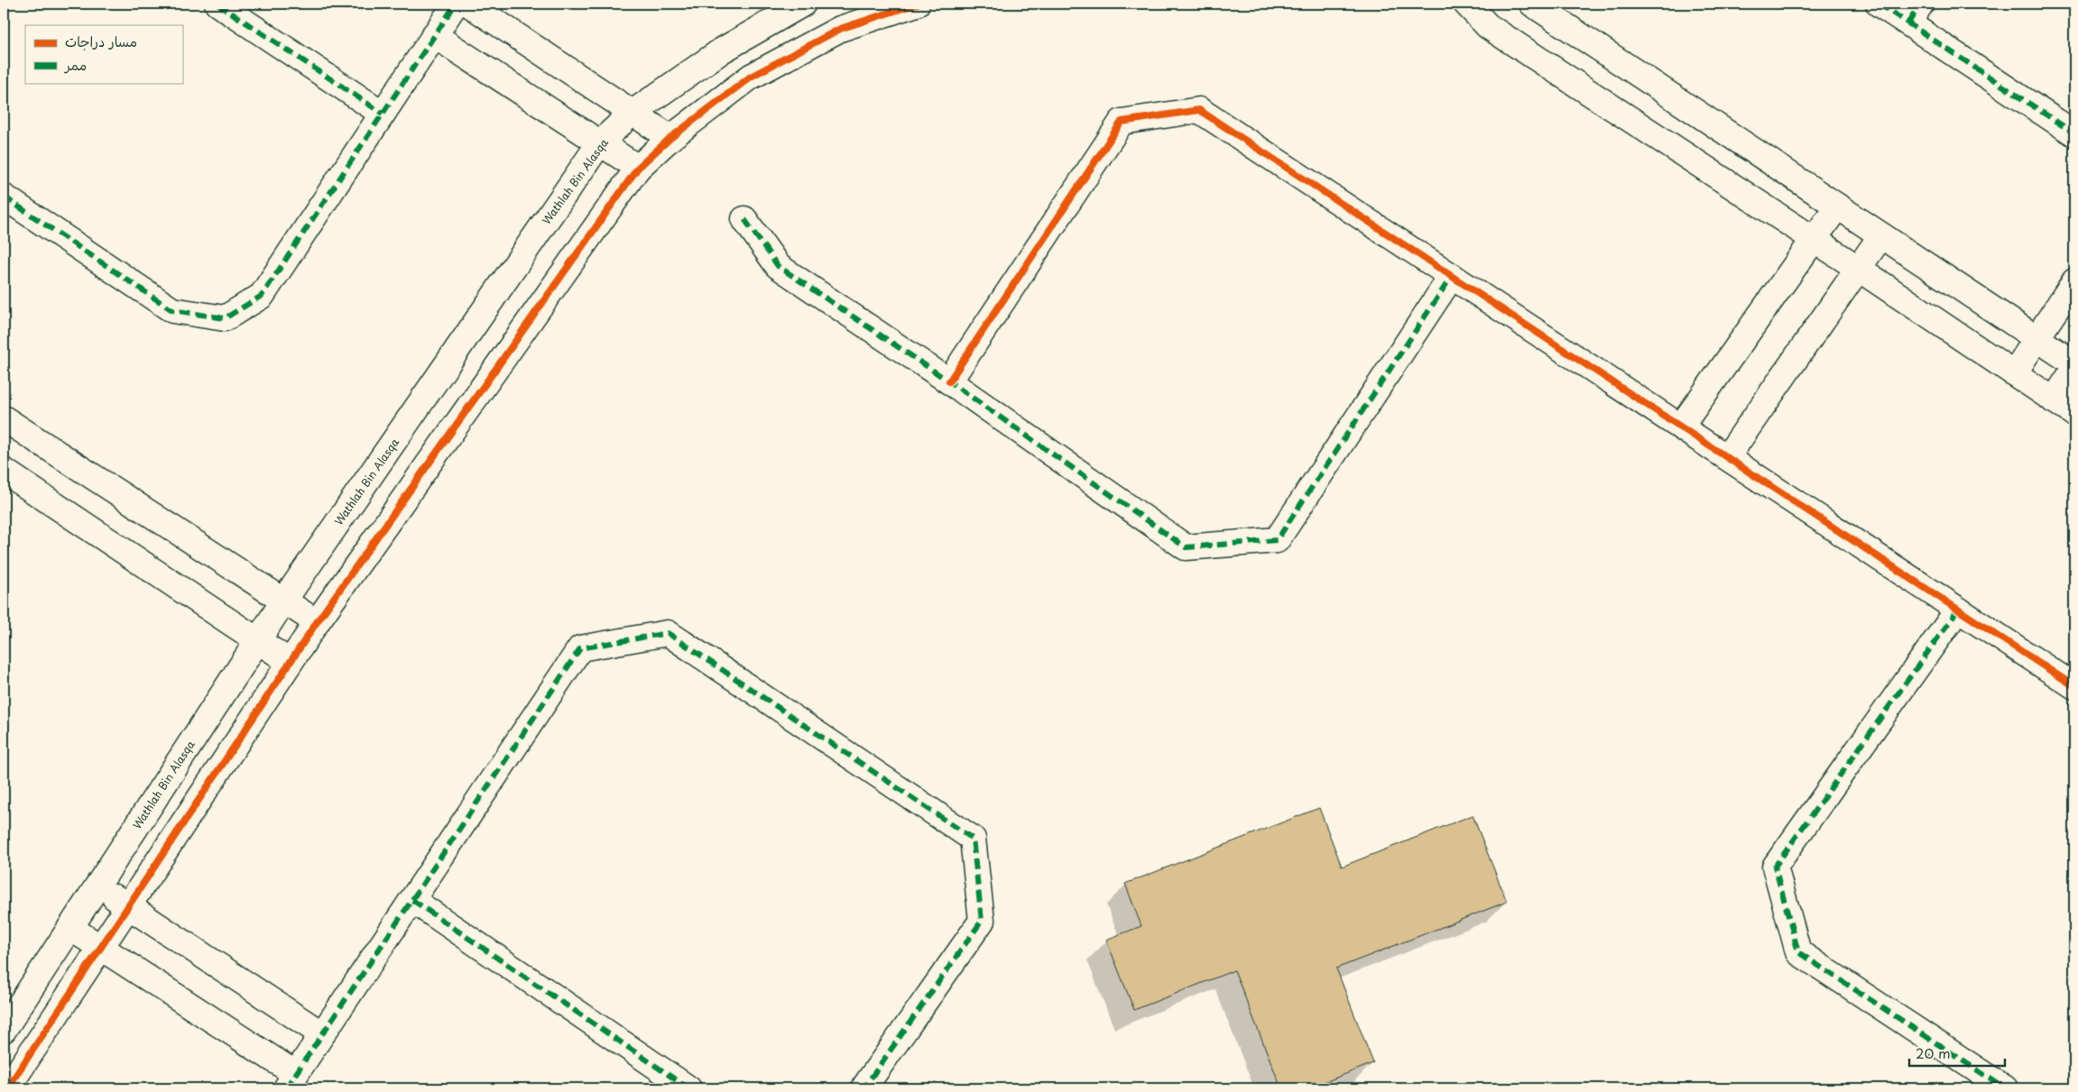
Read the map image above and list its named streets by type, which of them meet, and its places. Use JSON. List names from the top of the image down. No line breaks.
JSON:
{"streets":{"street":["Wathlah Bin Alasqa"]},"legend":["مسار دراجات","ممر"],"scale_bar":"20 m"}
